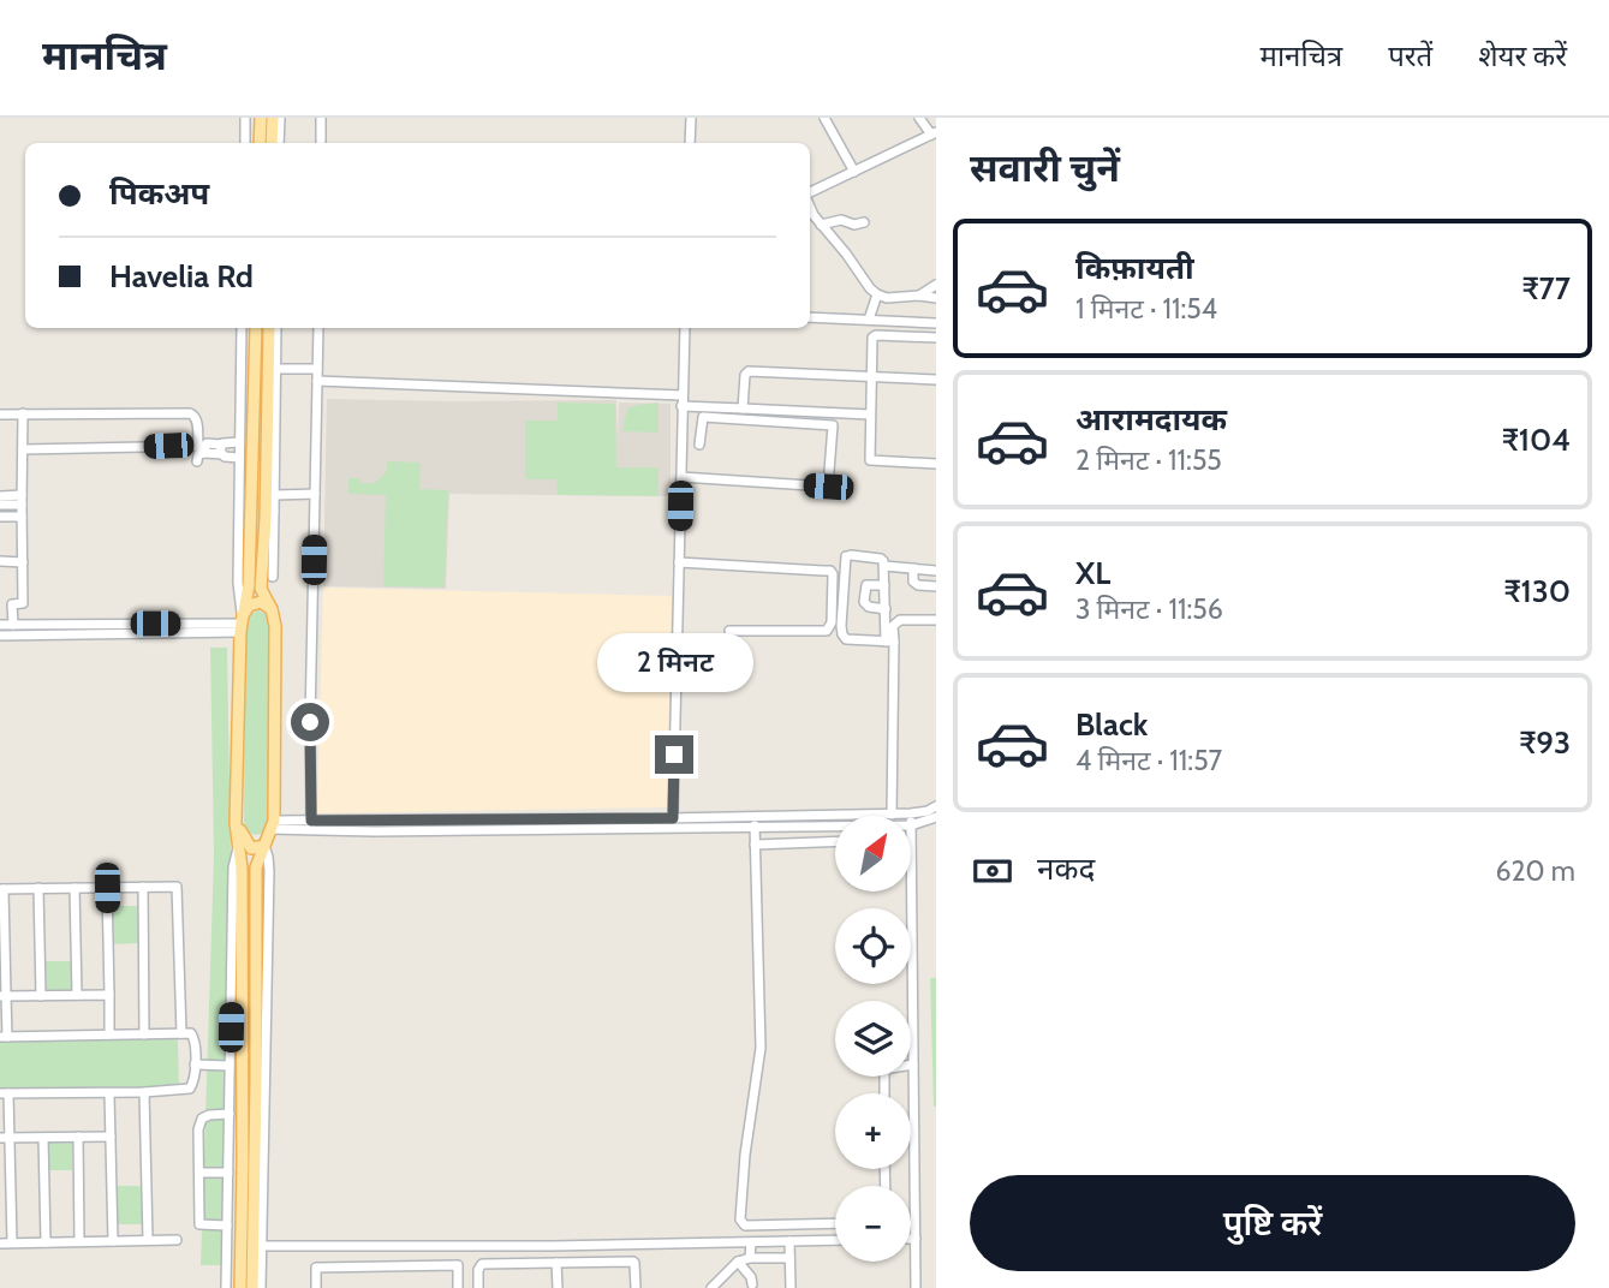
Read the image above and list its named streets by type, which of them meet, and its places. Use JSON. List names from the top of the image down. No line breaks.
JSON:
{"north":"top right","page":{"header":"मानचित्र","nav":["मानचित्र","परतें","शेयर करें"],"heading":"सवारी चुनें","banner":["पिकअप","Havelia Rd"],"list":[{"name":"किफ़ायती","note":"1 मिनट · 11:54","value":"₹77"},{"name":"आरामदायक","note":"2 मिनट · 11:55","value":"₹104"},{"name":"XL","note":"3 मिनट · 11:56","value":"₹130"},{"name":"Black","note":"4 मिनट · 11:57","value":"₹93"}],"bubble":"2 मिनट","map_buttons":["+","−"],"pay":["नकद","620 m"],"buttons":"पुष्टि करें"}}
